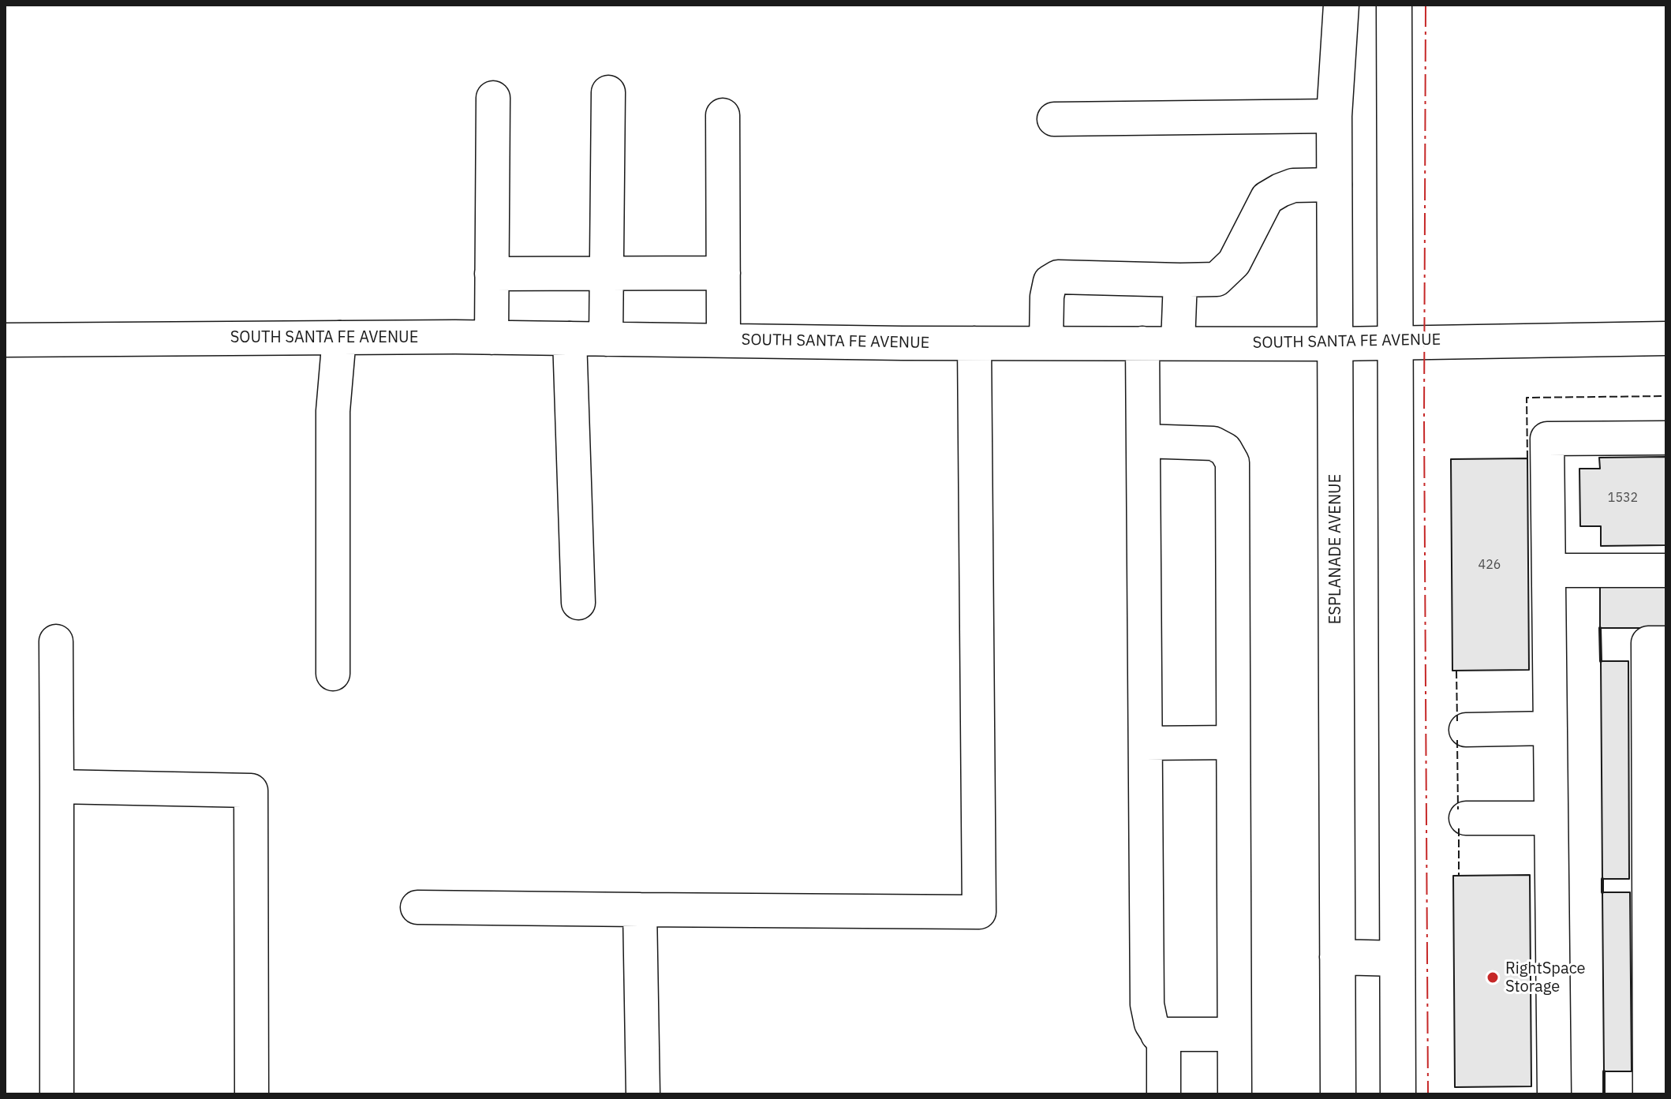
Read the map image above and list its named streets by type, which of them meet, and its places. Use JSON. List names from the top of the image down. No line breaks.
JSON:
{"streets":{"main road":["ESPLANADE AVENUE"],"street":["SOUTH SANTA FE AVENUE"]},"crossings":[["SOUTH SANTA FE AVENUE","ESPLANADE AVENUE"]],"places":["RightSpace Storage"],"house_numbers":["1532","426"]}
